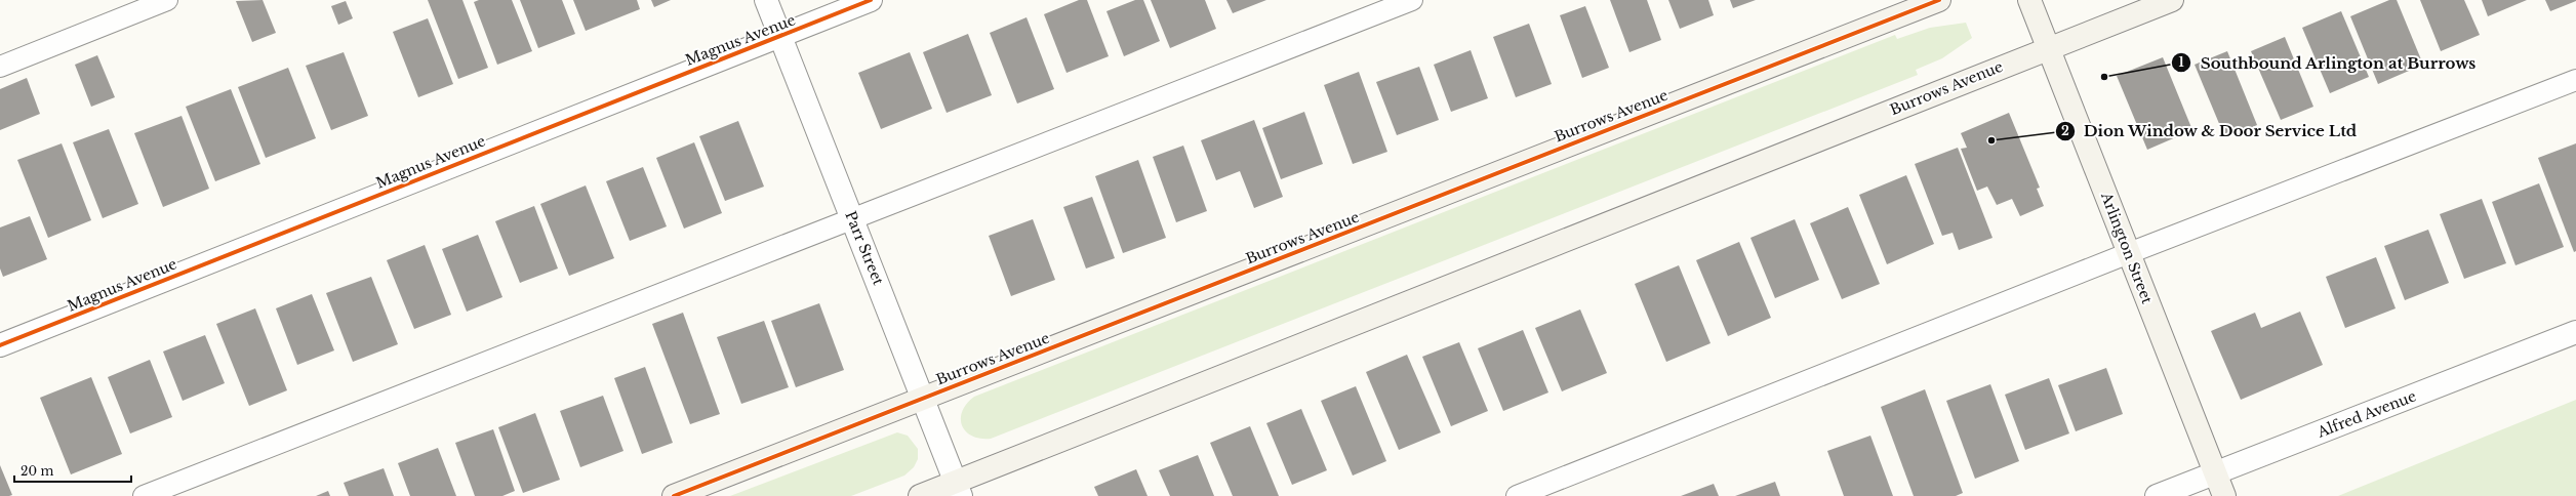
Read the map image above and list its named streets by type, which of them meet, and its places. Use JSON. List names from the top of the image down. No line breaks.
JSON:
{"streets":{"street":["Magnus Avenue","Burrows Avenue","Parr Street","Arlington Street","Alfred Avenue"]},"crossings":[["Magnus Avenue","Parr Street"],["Burrows Avenue","Parr Street"],["Burrows Avenue","Arlington Street"],["Arlington Street","Alfred Avenue"]],"places":["Southbound Arlington at Burrows","Dion Window & Door Service Ltd"],"scale_bar":"20 m"}
